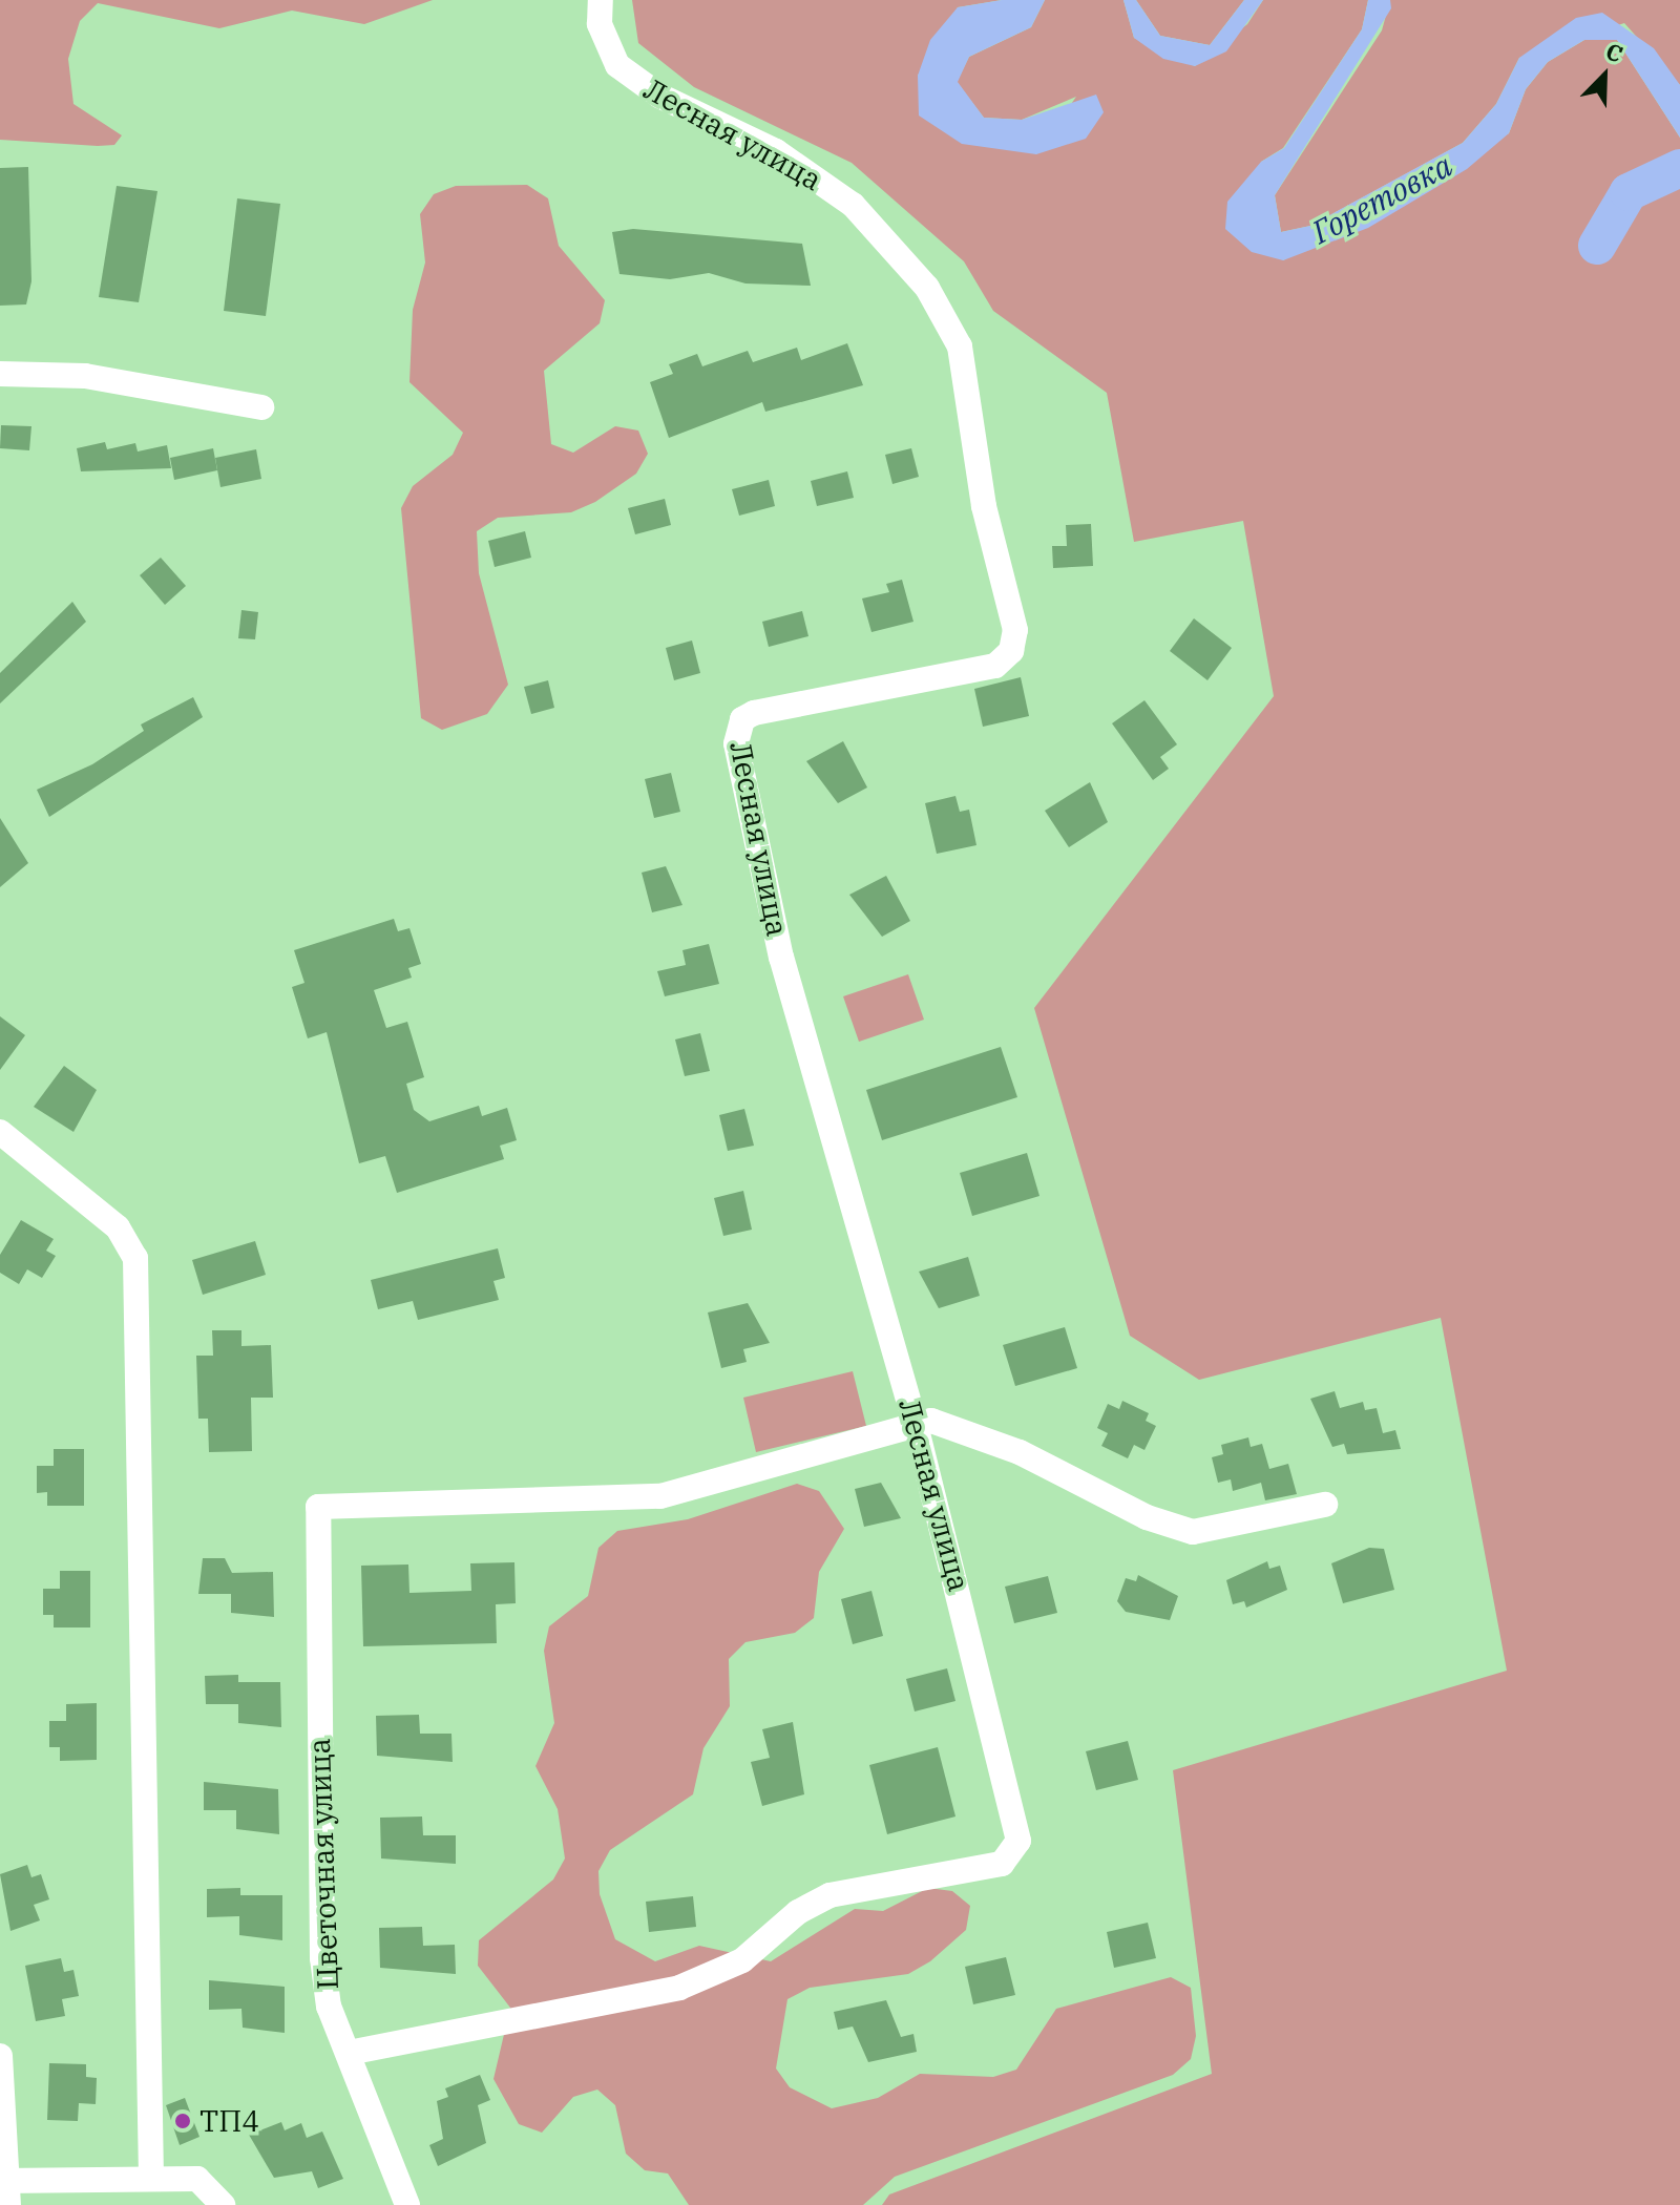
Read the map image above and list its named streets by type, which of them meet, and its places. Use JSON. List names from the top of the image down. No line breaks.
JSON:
{"streets":{"street":["Лесная улица","Цветочная улица"]},"crossings":[["Лесная улица","Цветочная улица"]],"water":["Горетовка"],"places":["ТП4"],"north":"top right"}
